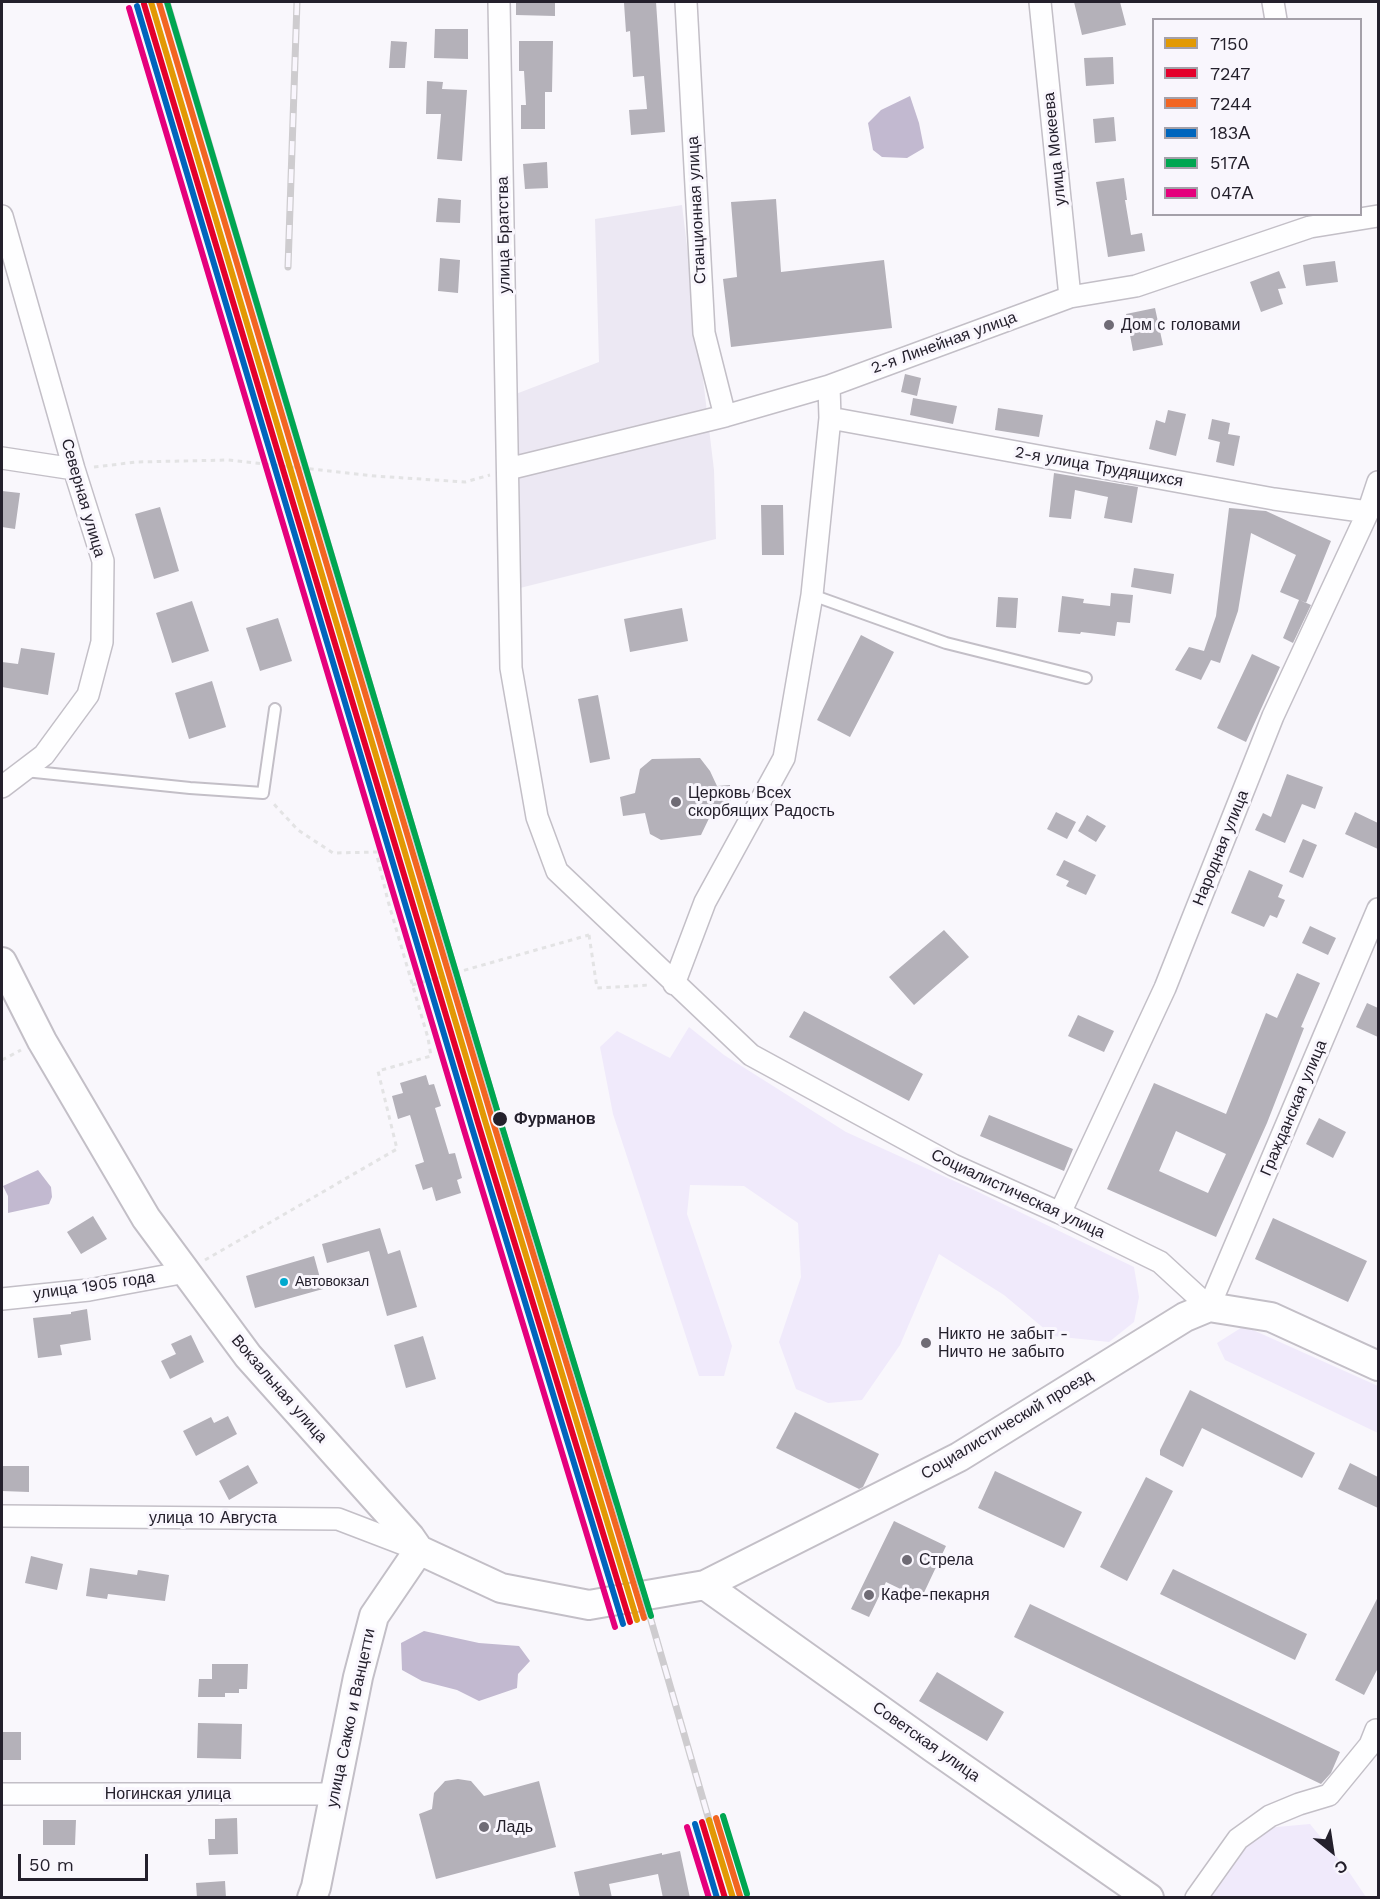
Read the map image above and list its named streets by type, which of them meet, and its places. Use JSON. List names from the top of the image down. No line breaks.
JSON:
{"streets":{"main road":["Вокзальная улица","Социалистический проезд","улица Сакко и Ванцетти","Советская улица"],"street":["улица Мокеева","Станционная улица","улица Братства","2-я Линейная улица","2-я улица Трудящихся","Северная улица","Народная улица","Гражданская улица","Социалистическая улица","улица 1905 года","улица 10 Августа","Ногинская улица"]},"crossings":[["улица Мокеева","2-я Линейная улица"],["Станционная улица","2-я Линейная улица"],["улица Братства","2-я Линейная улица"],["улица Братства","Социалистическая улица"],["2-я улица Трудящихся","Народная улица"],["Народная улица","Социалистическая улица"],["Гражданская улица","Социалистическая улица"],["Гражданская улица","Социалистический проезд"],["Социалистическая улица","Социалистический проезд"],["улица 1905 года","Вокзальная улица"],["Вокзальная улица","Социалистический проезд"],["Вокзальная улица","улица 10 Августа"],["Вокзальная улица","улица Сакко и Ванцетти"],["Вокзальная улица","Советская улица"],["Социалистический проезд","Советская улица"],["улица 10 Августа","улица Сакко и Ванцетти"],["улица Сакко и Ванцетти","Ногинская улица"]],"places":["Дом с головами","Церковь Всех скорбящих Радость","Фурманов","Автовокзал","Никто не забыт - Ничто не забыто","Стрела","Кафе-пекарня","Ладь"],"lines":["transit line 7150","transit line 7244","transit line 517А","transit line 7247","transit line 183А","transit line 047А"],"legend":["7150","7247","7244","183А","517А","047А"],"scale_bar":"50 m","north":"bottom right"}
